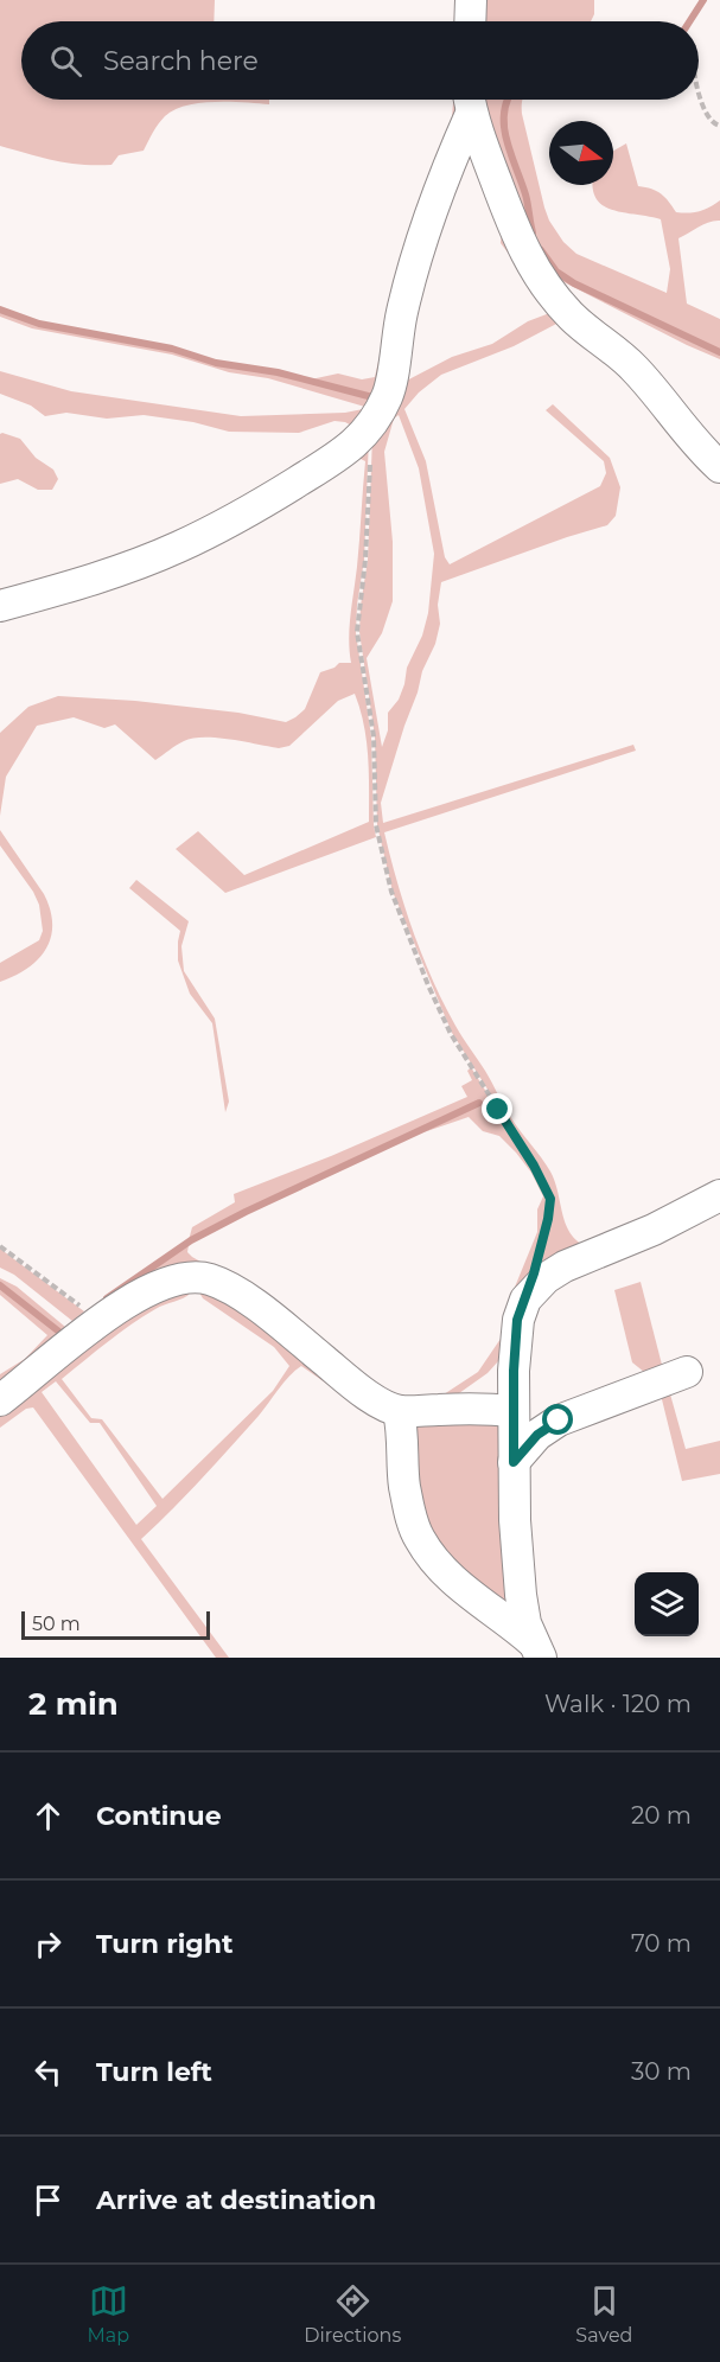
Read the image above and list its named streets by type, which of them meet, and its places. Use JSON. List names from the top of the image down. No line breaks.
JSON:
{"scale_bar":"50 m","north":"right","page":{"search":"Search here","scale":"50 m","heading":["2 min","Walk · 120 m"],"list":[["Continue","20 m"],["Turn right","70 m"],["Turn left","30 m"],"Arrive at destination"],"nav":["Map","Directions","Saved"]}}
